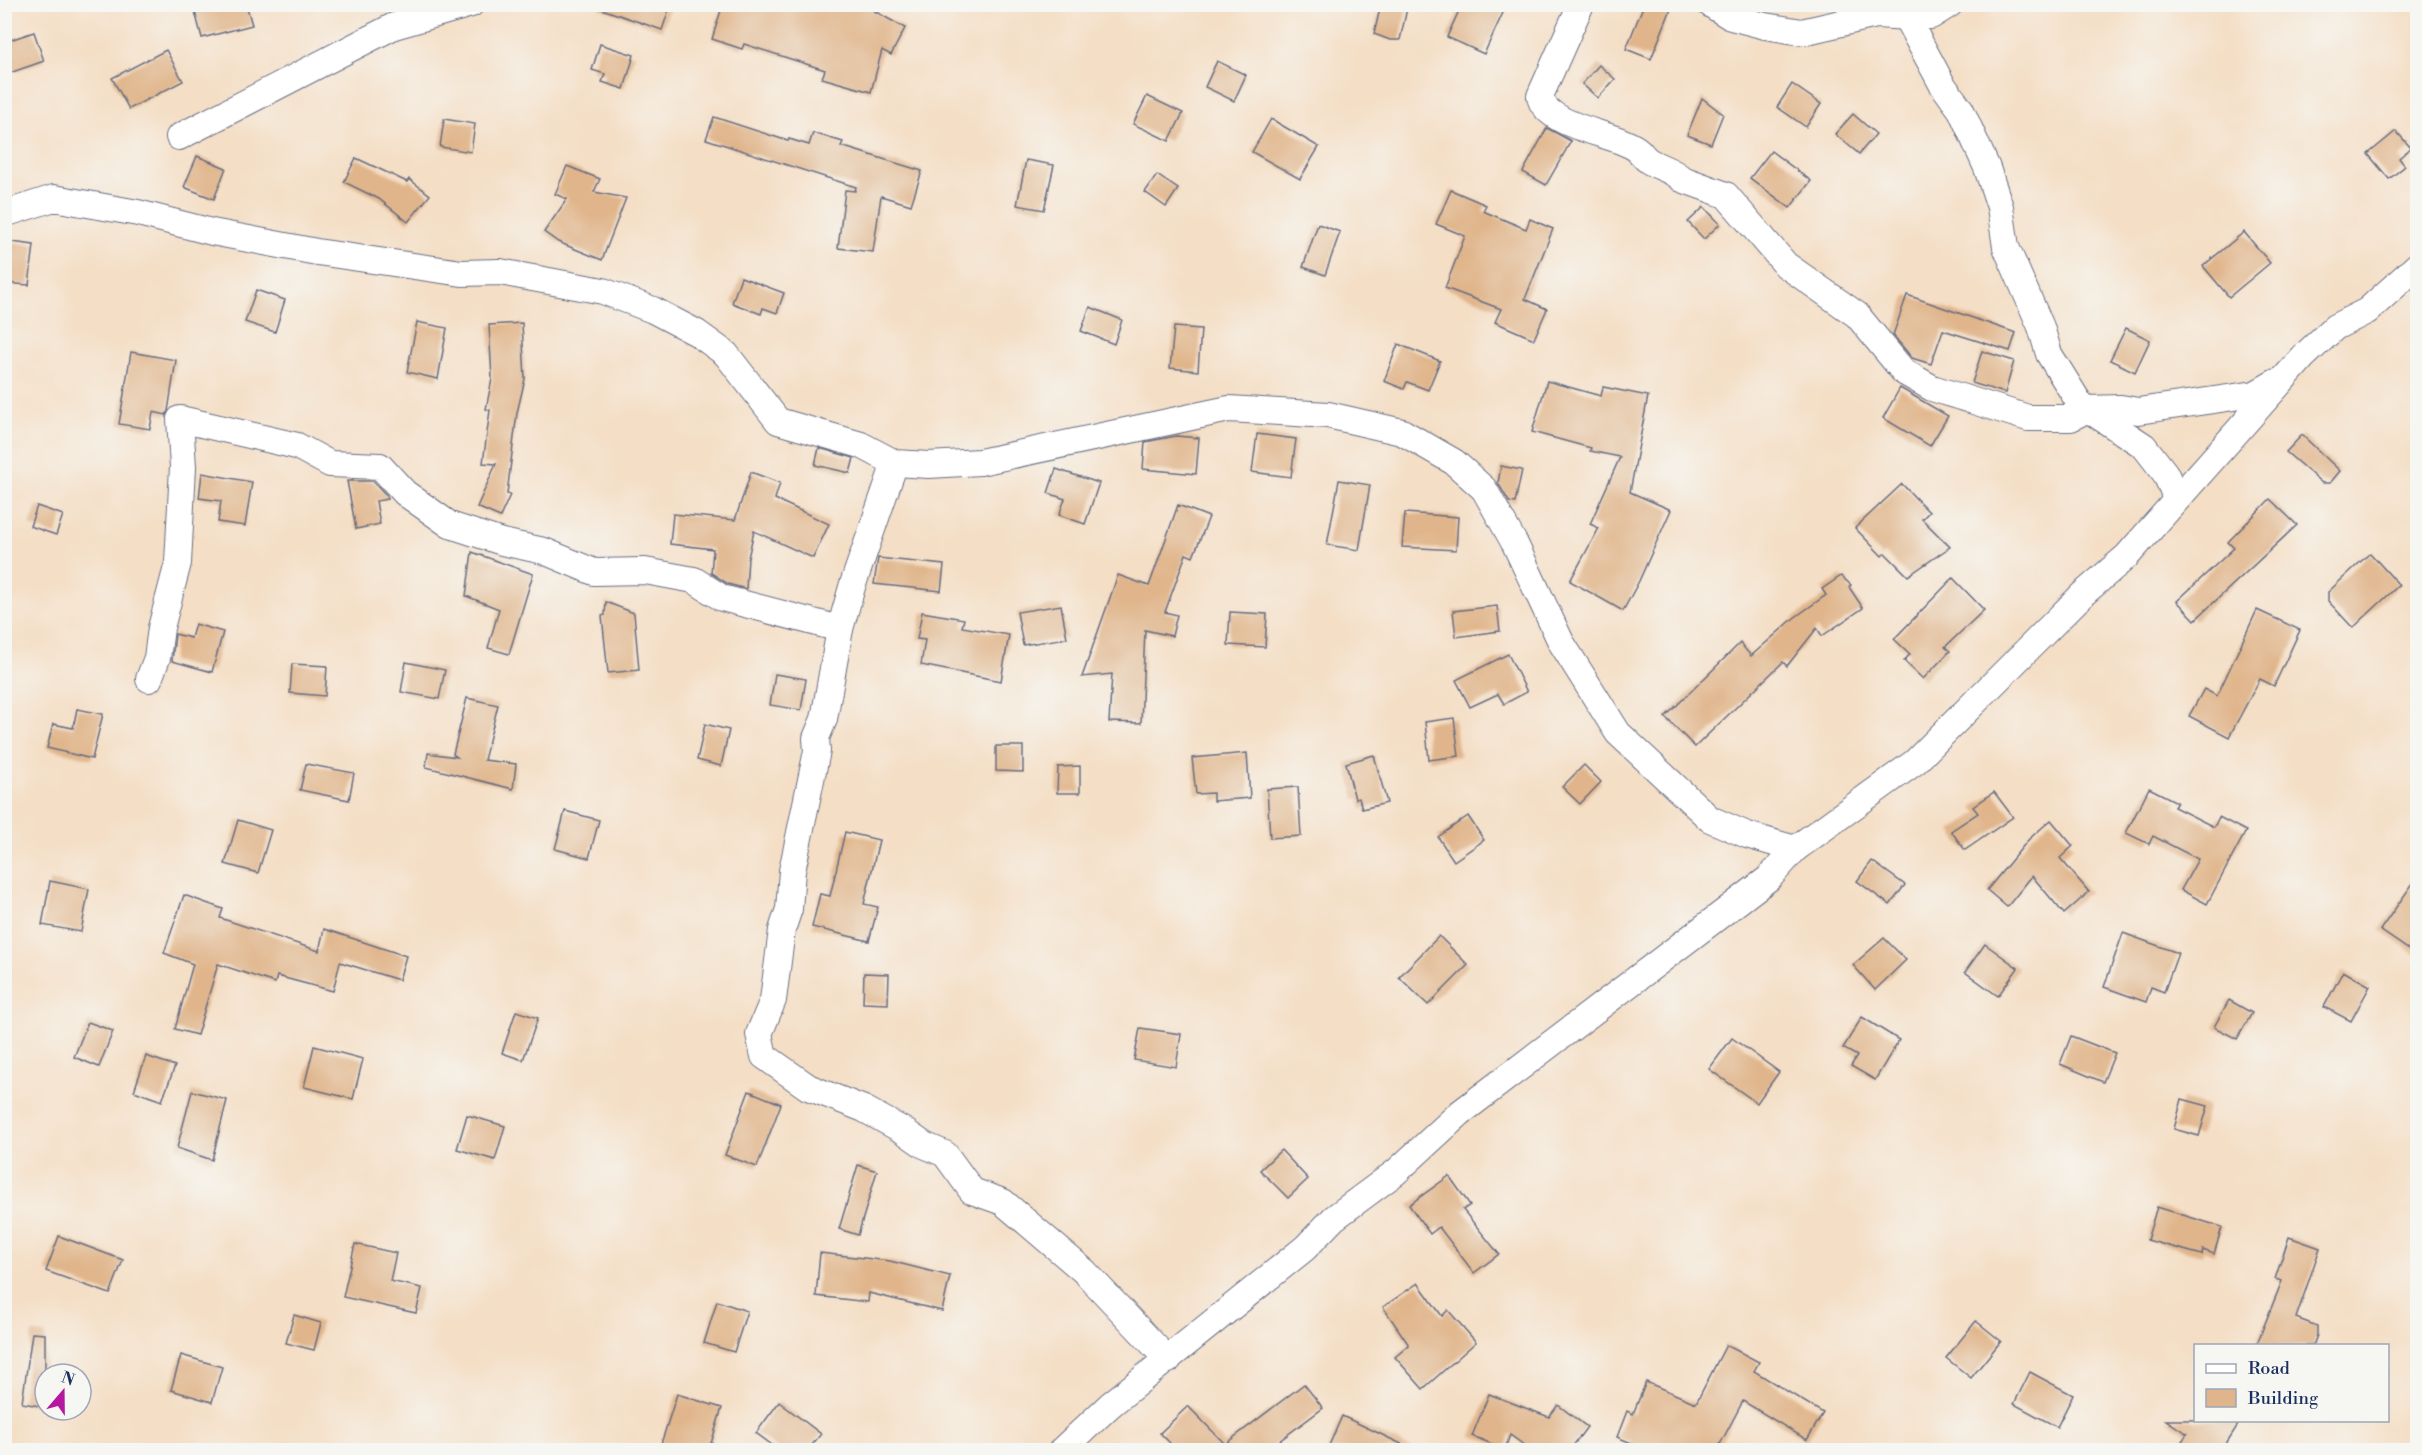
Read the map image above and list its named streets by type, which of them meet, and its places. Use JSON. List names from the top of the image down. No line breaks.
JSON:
{"legend":["Road","Building"],"north":"top"}
